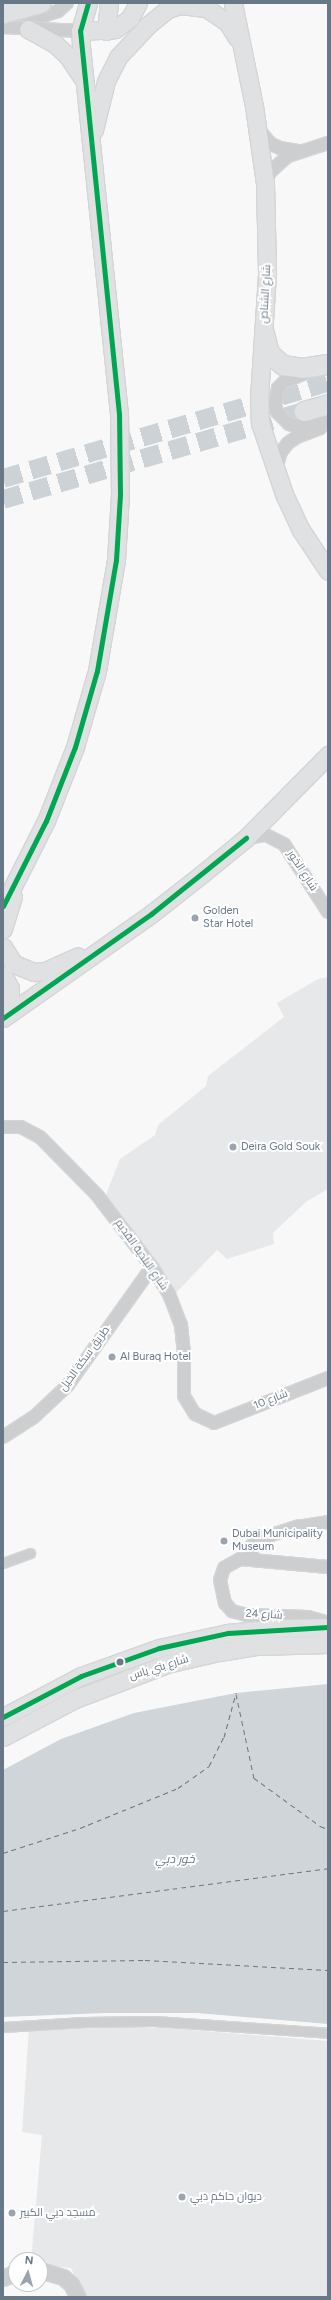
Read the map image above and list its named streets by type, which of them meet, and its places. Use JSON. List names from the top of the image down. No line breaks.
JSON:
{"streets":{"main road":["شارع الشناص","شارع بني ياس"],"street":["شارع الخور","شارع البلدية القديم","طريق سكة الخيل","شارع 10","شارع 24"]},"crossings":[["شارع البلدية القديم","طريق سكة الخيل"],["شارع البلدية القديم","شارع 10"],["شارع 24","شارع بني ياس"]],"water":["خور دبي"],"places":["Golden Star Hotel","Deira Gold Souk","Al Buraq Hotel","Dubai Municipality Museum","ديوان حاكم دبي","مسجد دبي الكبير"],"north":"top"}
